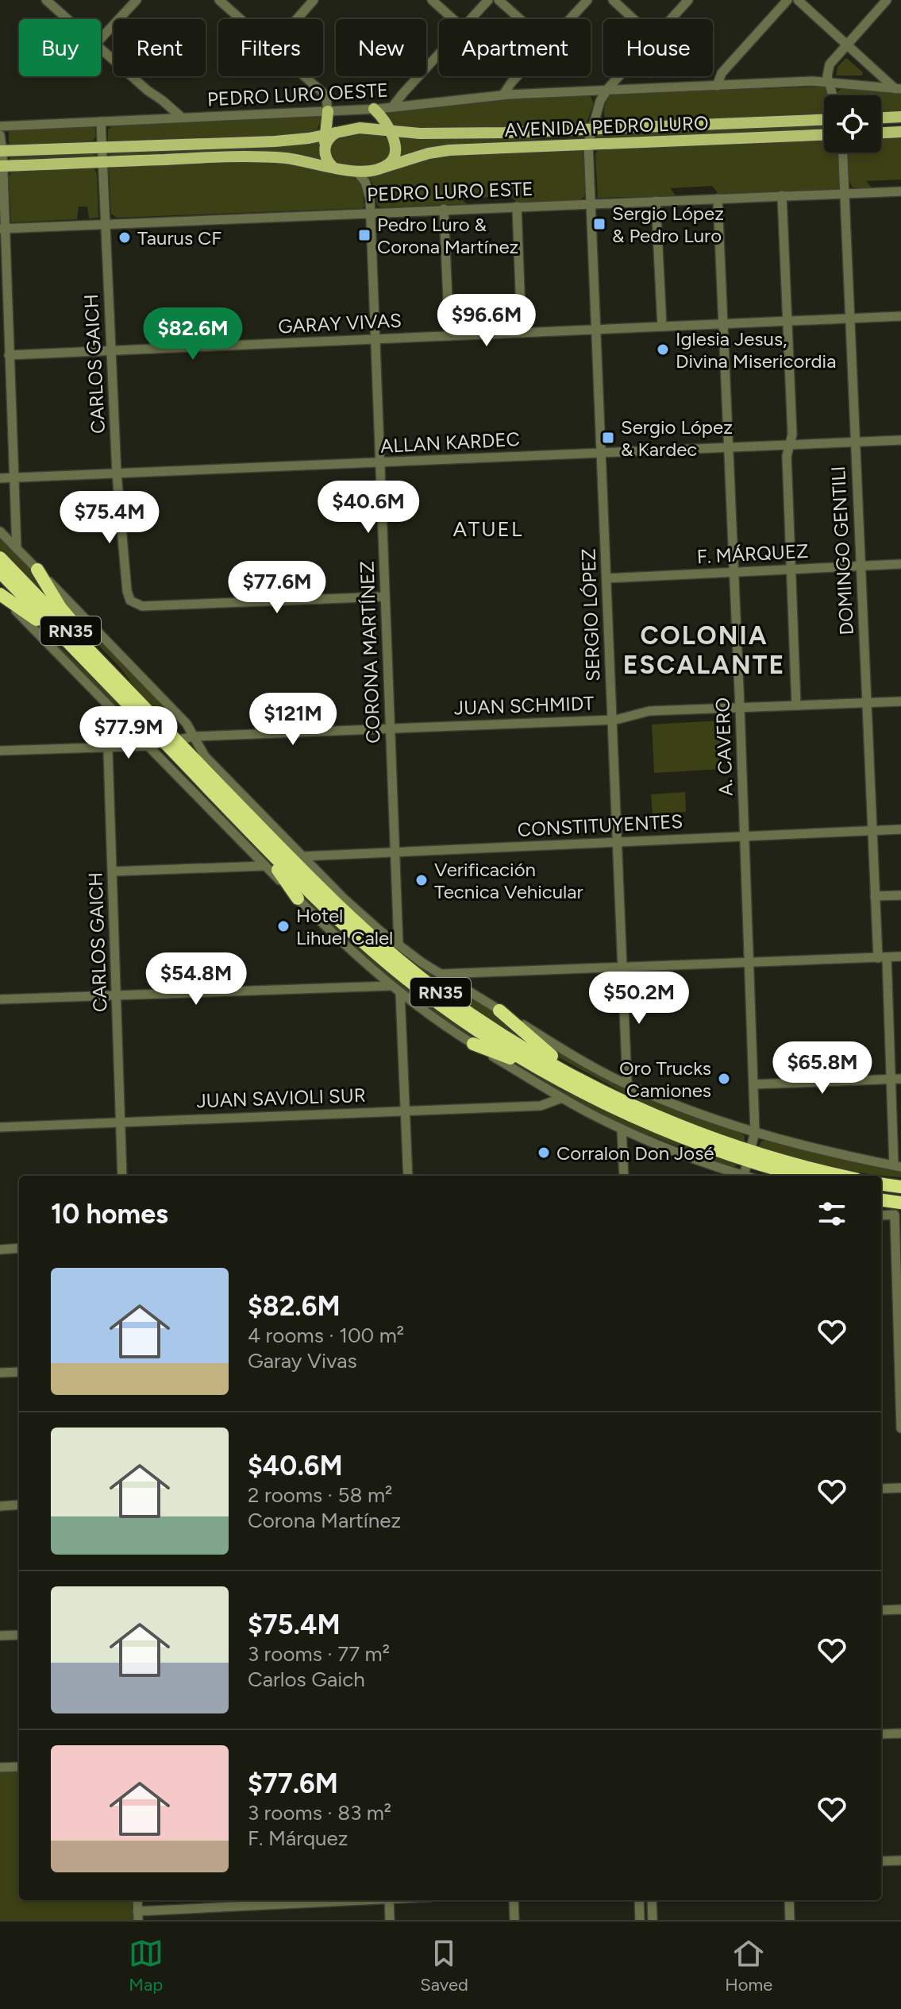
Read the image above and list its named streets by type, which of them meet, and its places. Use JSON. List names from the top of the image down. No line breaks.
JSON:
{"streets":{"highway":["RN35"],"main road":["AVENIDA PEDRO LURO"],"street":["PEDRO LURO OESTE","PEDRO LURO ESTE","GARAY VIVAS","CARLOS GAICH","ALLAN KARDEC","DOMINGO GENTILI","F. MÁRQUEZ","SERGIO LÓPEZ","CORONA MARTÍNEZ","JUAN SCHMIDT","A. CAVERO","CONSTITUYENTES","JUAN SAVIOLI SUR"]},"crossings":[["PEDRO LURO OESTE","CARLOS GAICH"],["PEDRO LURO OESTE","SERGIO LÓPEZ"],["AVENIDA PEDRO LURO","CARLOS GAICH"],["AVENIDA PEDRO LURO","SERGIO LÓPEZ"],["AVENIDA PEDRO LURO","CORONA MARTÍNEZ"],["PEDRO LURO ESTE","CARLOS GAICH"],["PEDRO LURO ESTE","DOMINGO GENTILI"],["PEDRO LURO ESTE","SERGIO LÓPEZ"],["PEDRO LURO ESTE","CORONA MARTÍNEZ"],["PEDRO LURO ESTE","A. CAVERO"],["GARAY VIVAS","CARLOS GAICH"],["GARAY VIVAS","DOMINGO GENTILI"],["GARAY VIVAS","SERGIO LÓPEZ"],["GARAY VIVAS","CORONA MARTÍNEZ"],["GARAY VIVAS","A. CAVERO"],["CARLOS GAICH","ALLAN KARDEC"],["CARLOS GAICH","CORONA MARTÍNEZ"],["CARLOS GAICH","JUAN SCHMIDT"],["CARLOS GAICH","JUAN SAVIOLI SUR"],["ALLAN KARDEC","DOMINGO GENTILI"],["ALLAN KARDEC","SERGIO LÓPEZ"],["ALLAN KARDEC","CORONA MARTÍNEZ"],["ALLAN KARDEC","A. CAVERO"],["DOMINGO GENTILI","F. MÁRQUEZ"],["DOMINGO GENTILI","JUAN SCHMIDT"],["DOMINGO GENTILI","CONSTITUYENTES"],["F. MÁRQUEZ","SERGIO LÓPEZ"],["F. MÁRQUEZ","A. CAVERO"],["SERGIO LÓPEZ","JUAN SCHMIDT"],["SERGIO LÓPEZ","CONSTITUYENTES"],["RN35","JUAN SCHMIDT"],["RN35","A. CAVERO"],["CORONA MARTÍNEZ","JUAN SCHMIDT"],["CORONA MARTÍNEZ","CONSTITUYENTES"],["JUAN SCHMIDT","A. CAVERO"],["A. CAVERO","CONSTITUYENTES"]],"districts":["ATUEL","COLONIA ESCALANTE"],"places":{"transit":["Sergio López & Pedro Luro","Pedro Luro & Corona Martínez","Sergio López & Kardec"],"other":["Taurus CF","Iglesia Jesus, Divina Misericordia","Verificación Tecnica Vehicular","Hotel Lihuel Calel","Oro Trucks Camiones","Corralon Don José"]},"page":{"chip":["Buy","Rent","Filters","New","Apartment","House"],"price":["$96.6M","$82.6M","$40.6M","$75.4M","$77.6M","$121M","$77.9M","$54.8M","$50.2M","$65.8M"],"heading":"10 homes","list":[{"name":"$82.6M","note":"4 rooms · 100 m² · Garay Vivas"},{"name":"$40.6M","note":"2 rooms · 58 m² · Corona Martínez"},{"name":"$75.4M","note":"3 rooms · 77 m² · Carlos Gaich"},{"name":"$77.6M","note":"3 rooms · 83 m² · F. Márquez"}],"tabs":["Map","Saved","Home"]}}
